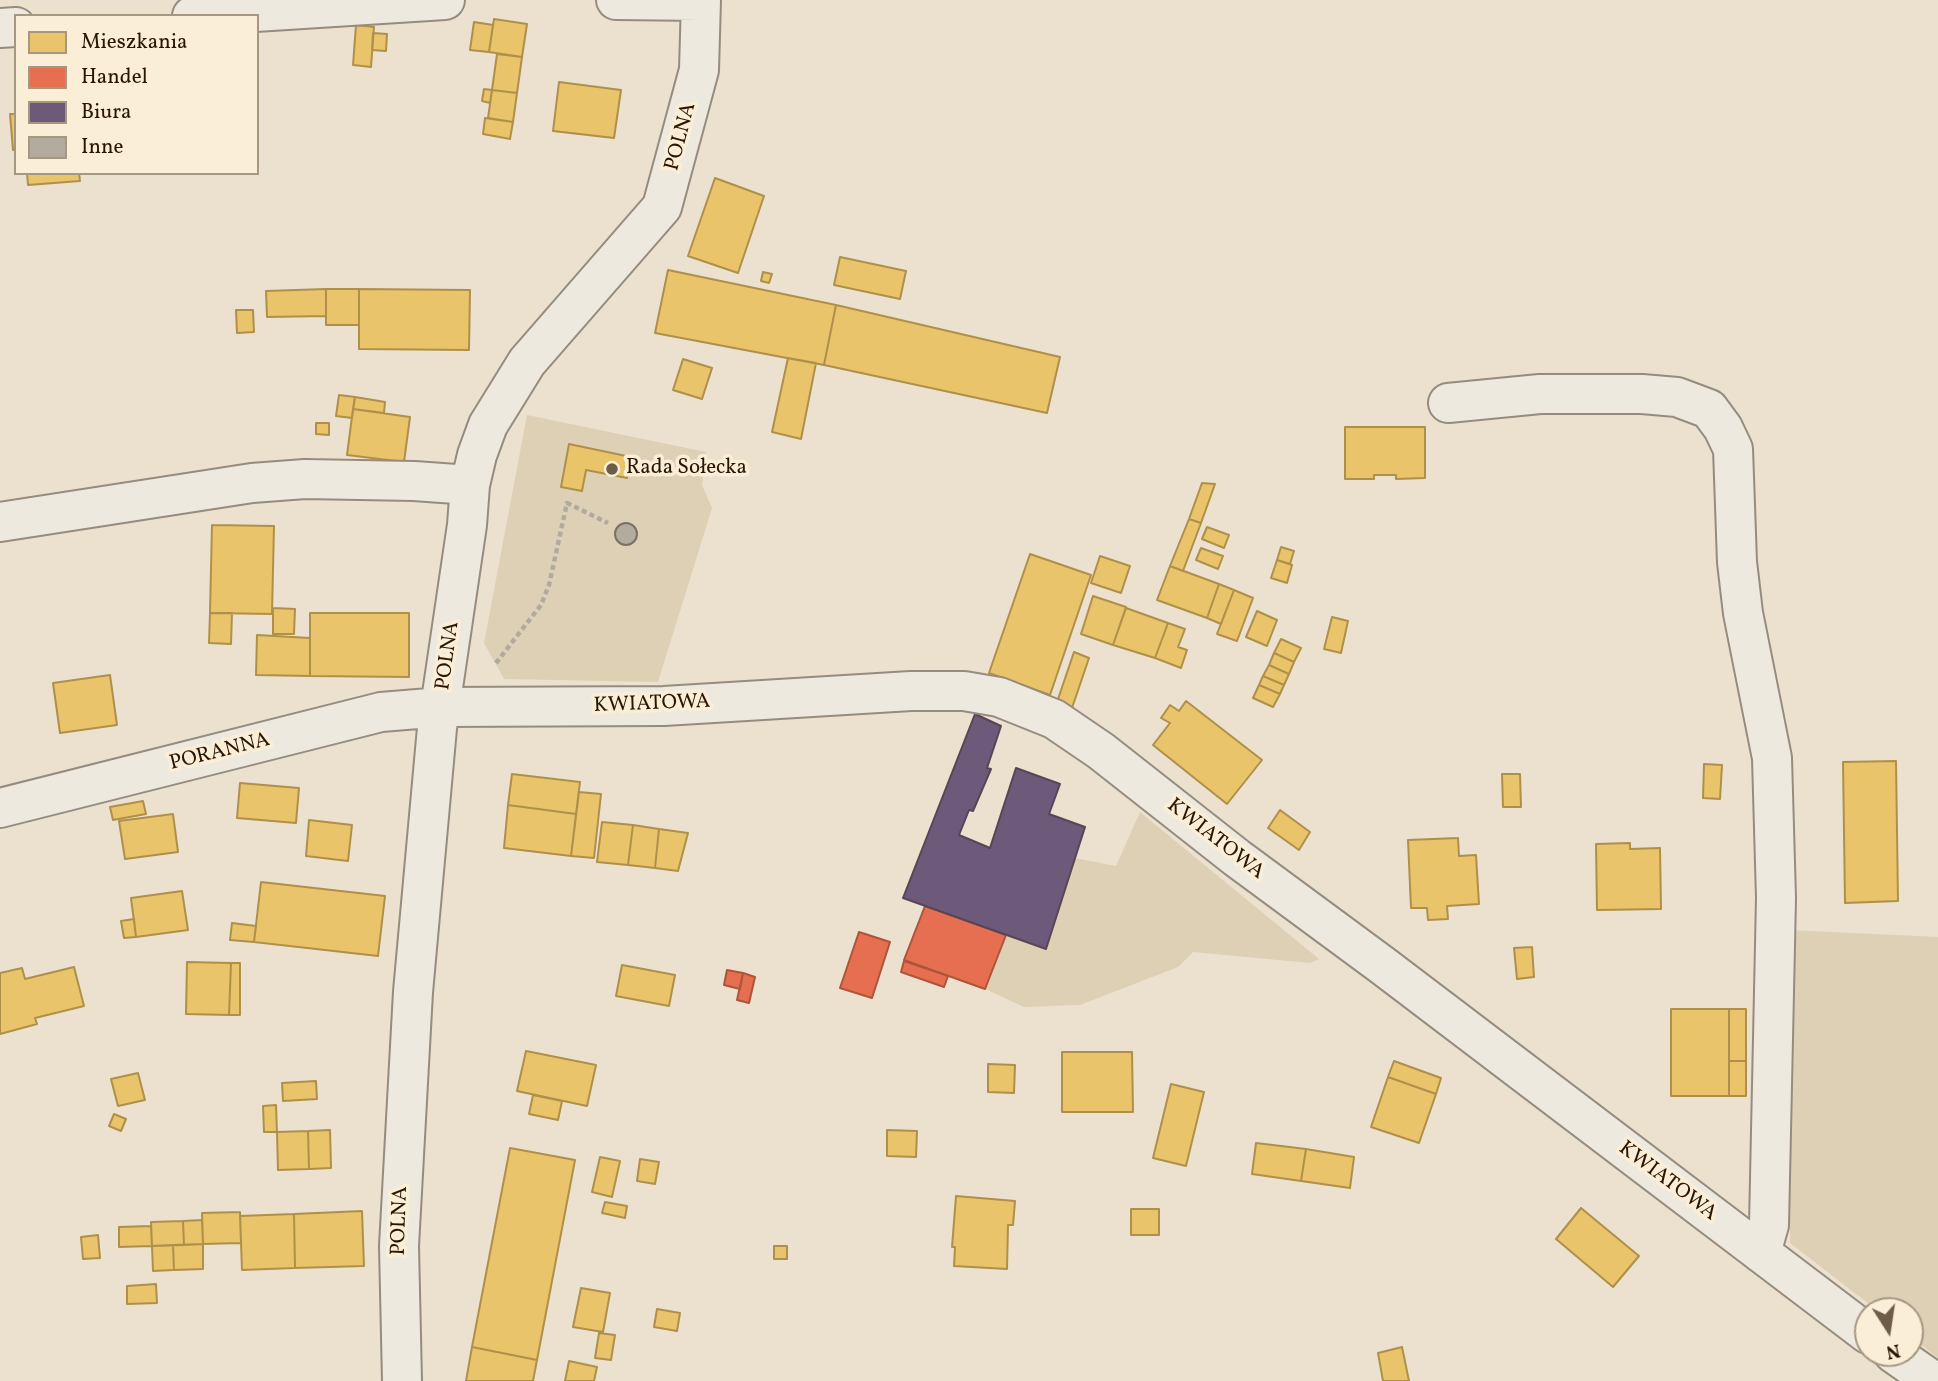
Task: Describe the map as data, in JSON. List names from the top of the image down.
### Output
{
  "streets": {
    "street": ["POLNA", "KWIATOWA", "PORANNA"]
  },
  "crossings": [
    ["POLNA", "KWIATOWA"],
    ["POLNA", "PORANNA"],
    ["KWIATOWA", "PORANNA"]
  ],
  "places": ["Rada Sołecka"],
  "legend": [
    "Mieszkania",
    "Handel",
    "Biura",
    "Inne"
  ],
  "north": "bottom"
}
